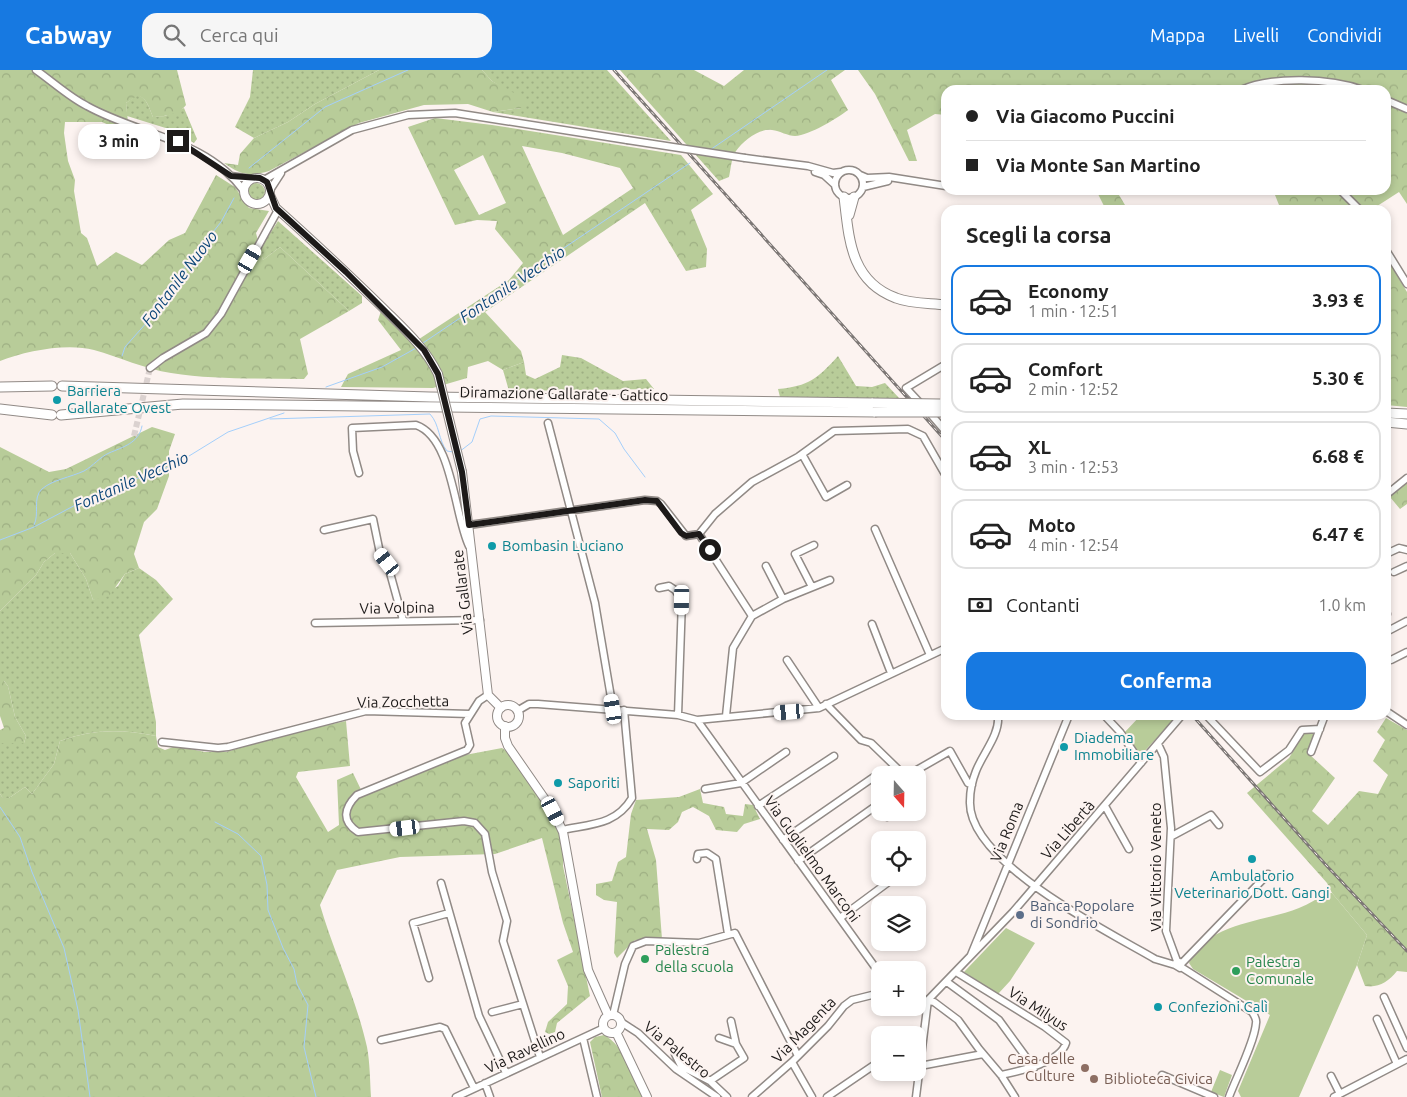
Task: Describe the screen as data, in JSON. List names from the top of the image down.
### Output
{
  "streets": {
    "highway": ["Diramazione Gallarate - Gattico"],
    "main road": ["Via Gallarate"],
    "street": [
      "Via Volpina",
      "Via Zocchetta",
      "Via Libertà",
      "Via Roma",
      "Via Guglielmo Marconi",
      "Via Vittorio Veneto",
      "Via Milyus",
      "Via Magenta",
      "Via Palestro",
      "Via Ravellino"
    ]
  },
  "crossings": [
    ["Via Gallarate", "Via Volpina"],
    ["Via Libertà", "Via Roma"],
    ["Via Libertà", "Via Vittorio Veneto"],
    ["Via Libertà", "Via Milyus"],
    ["Via Palestro", "Via Ravellino"]
  ],
  "water": ["Fontanile Nuovo", "Fontanile Vecchio"],
  "places": [
    "Barriera Gallarate Ovest",
    "Bombasin Luciano",
    "Diadema Immobiliare",
    "Saporiti",
    "Ambulatorio Veterinario Dott. Gangi",
    "Banca Popolare di Sondrio",
    "Palestra della scuola",
    "Palestra Comunale",
    "Confezioni Calì",
    "Casa delle Culture",
    "Biblioteca Civica"
  ],
  "north": "bottom",
  "page": {
    "header": "Cabway",
    "search": "Cerca qui",
    "nav": ["Mappa", "Livelli", "Condividi"],
    "banner": ["Via Giacomo Puccini", "Via Monte San Martino"],
    "bubble": "3 min",
    "heading": "Scegli la corsa",
    "list": [
      {
        "name": "Economy",
        "note": "1 min · 12:51",
        "value": "3.93 €"
      },
      {
        "name": "Comfort",
        "note": "2 min · 12:52",
        "value": "5.30 €"
      },
      {
        "name": "XL",
        "note": "3 min · 12:53",
        "value": "6.68 €"
      },
      {
        "name": "Moto",
        "note": "4 min · 12:54",
        "value": "6.47 €"
      }
    ],
    "pay": ["Contanti", "1.0 km"],
    "buttons": "Conferma",
    "map_buttons": ["+", "−"]
  }
}
